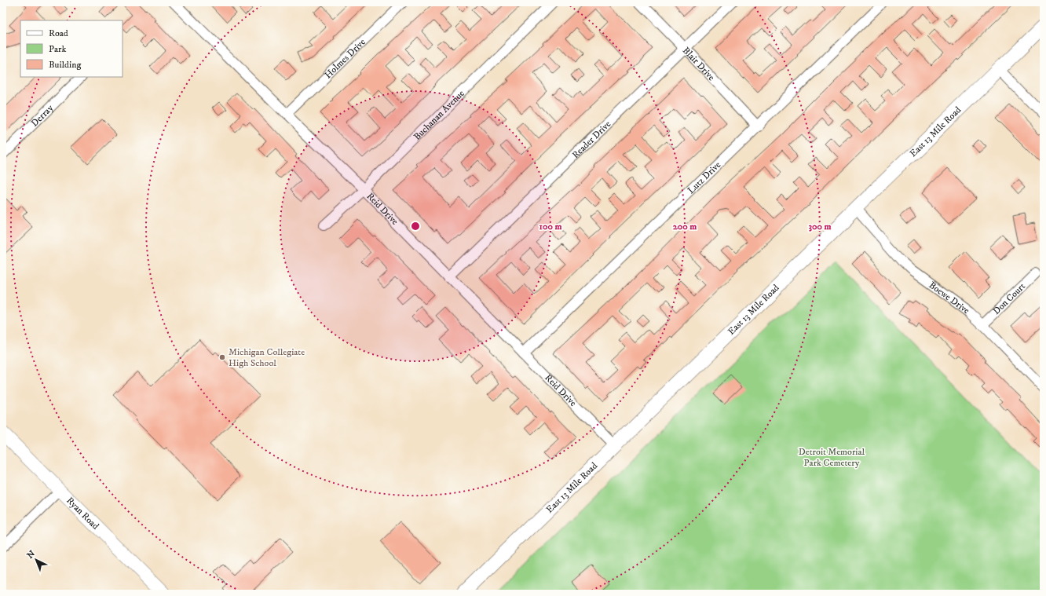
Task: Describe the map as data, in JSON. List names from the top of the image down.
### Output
{
  "streets": {
    "main road": ["East 13 Mile Road", "Ryan Road"],
    "street": [
      "Holmes Drive",
      "Blair Drive",
      "Buchanan Avenue",
      "Derray",
      "Reader Drive",
      "Lutz Drive",
      "Reid Drive",
      "Boewe Drive",
      "Don Court"
    ]
  },
  "crossings": [
    ["Holmes Drive", "Reid Drive"],
    ["Blair Drive", "Reader Drive"],
    ["Blair Drive", "Lutz Drive"],
    ["Buchanan Avenue", "Reid Drive"],
    ["East 13 Mile Road", "Reid Drive"],
    ["East 13 Mile Road", "Boewe Drive"],
    ["Reader Drive", "Reid Drive"],
    ["Lutz Drive", "Reid Drive"],
    ["Boewe Drive", "Don Court"]
  ],
  "parks": ["Detroit Memorial Park Cemetery"],
  "places": ["Michigan Collegiate High School"],
  "legend": ["Road", "Park", "Building"],
  "north": "top left",
  "rings": ["100 m", "200 m", "300 m"]
}
